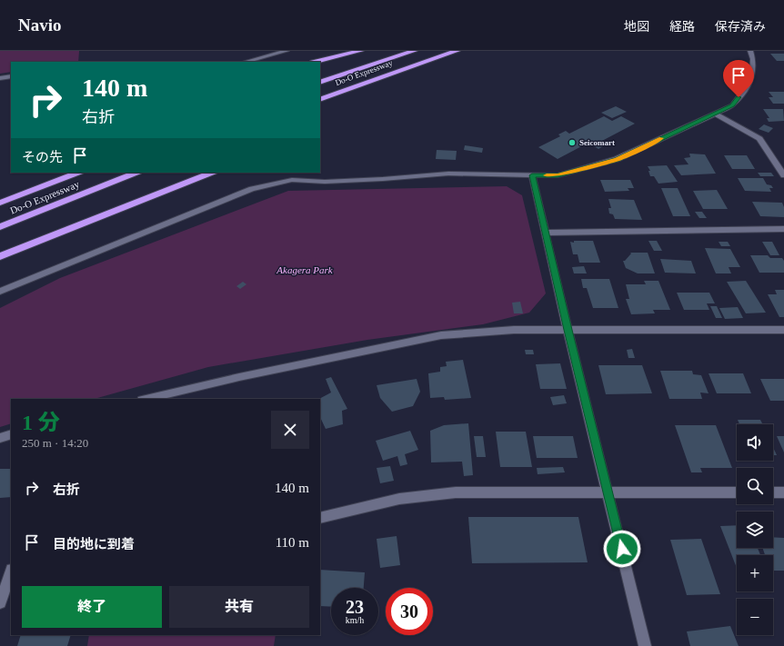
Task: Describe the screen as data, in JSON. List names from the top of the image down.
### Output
{
  "streets": {
    "highway": ["Do-O Expressway"]
  },
  "parks": ["Akagera Park"],
  "places": ["Seicomart"],
  "page": {
    "header": "Navio",
    "nav": ["地図", "経路", "保存済み"],
    "turn": ["140 m", "右折"],
    "then": "その先",
    "heading": ["1 分", "250 m · 14:20"],
    "map_buttons": ["+", "−"],
    "list": [
      {
        "name": "右折",
        "value": "140 m"
      },
      {
        "name": "目的地に到着",
        "value": "110 m"
      }
    ],
    "buttons": ["終了", "共有"],
    "speed": "23 km/h",
    "limit": "30"
  }
}
